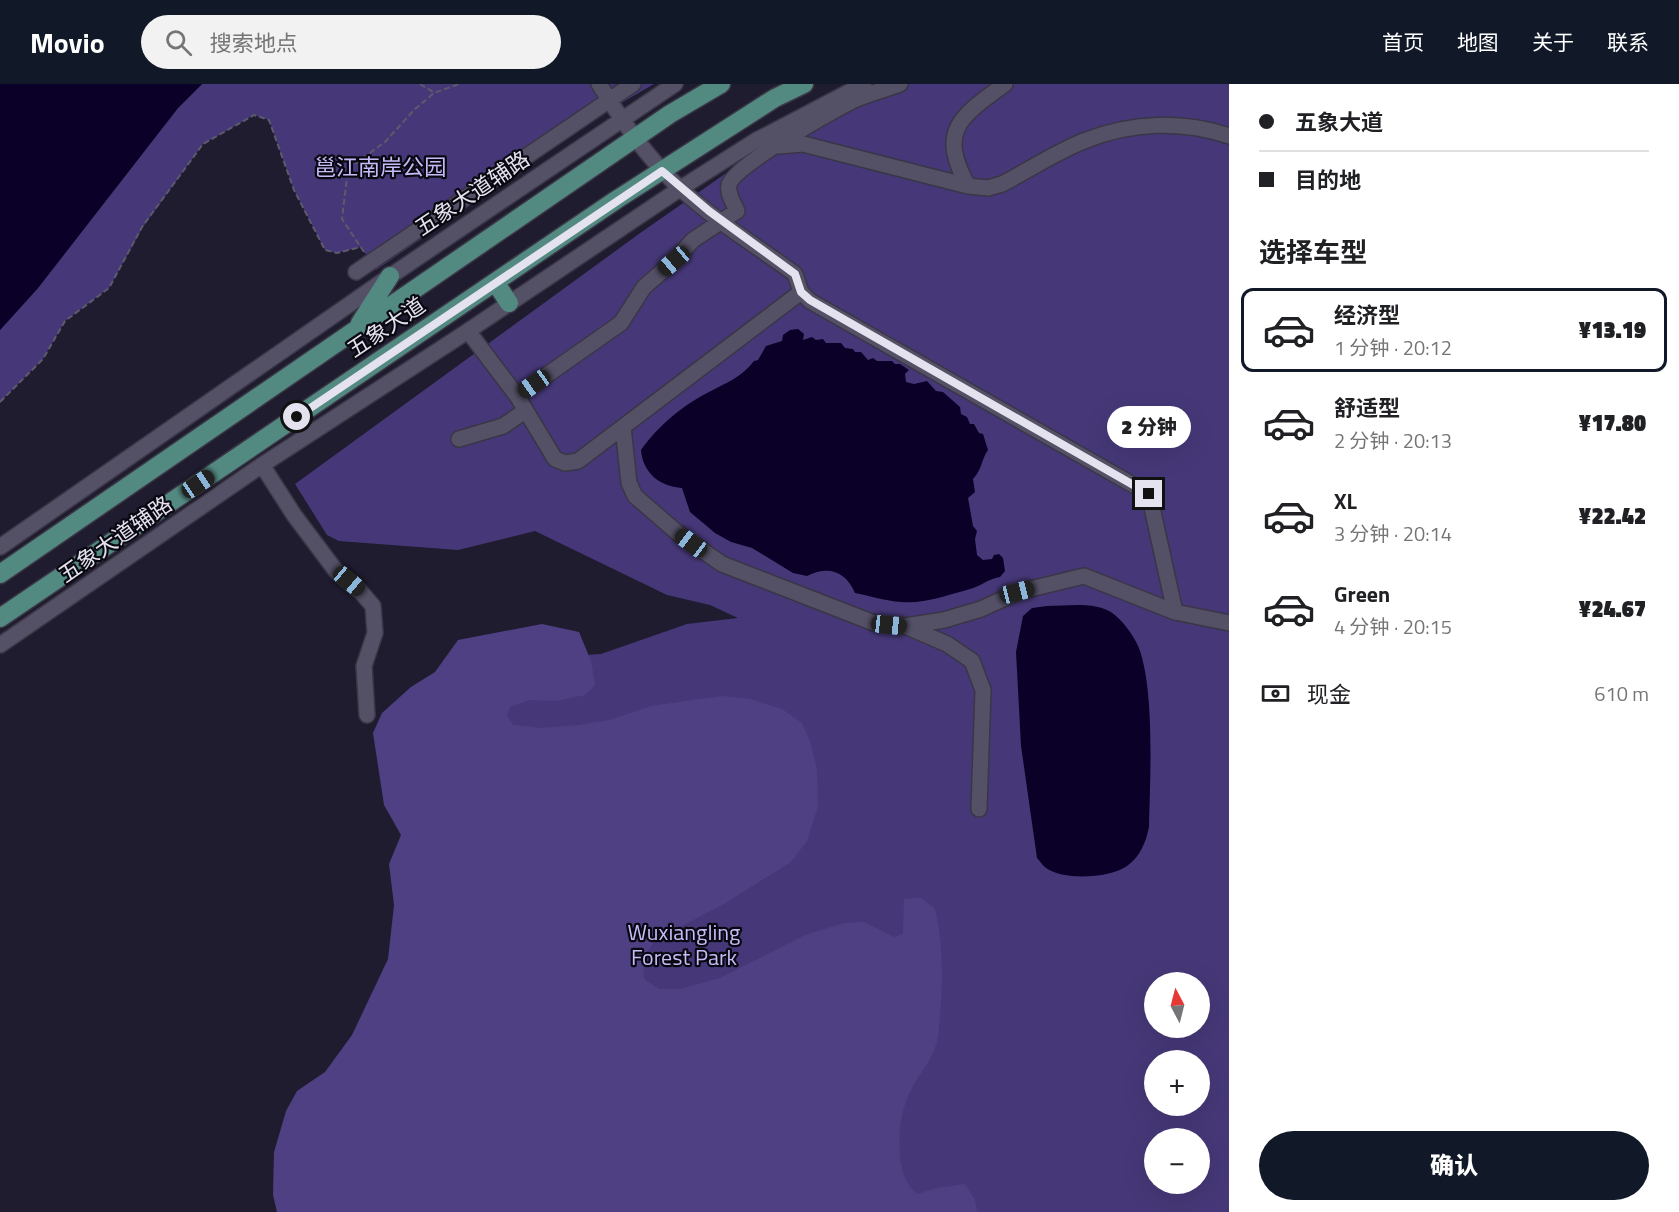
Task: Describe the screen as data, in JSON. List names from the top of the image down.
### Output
{
  "streets": {
    "main road": ["五象大道"],
    "street": ["五象大道辅路"]
  },
  "parks": ["邕江南岸公园", "Wuxiangling Forest Park"],
  "north": "top",
  "page": {
    "header": "Movio",
    "search": "搜索地点",
    "nav": [
      "首页",
      "地图",
      "关于",
      "联系"
    ],
    "banner": ["五象大道", "目的地"],
    "heading": "选择车型",
    "list": [
      {
        "name": "经济型",
        "note": "1 分钟 · 20:12",
        "value": "¥13.19"
      },
      {
        "name": "舒适型",
        "note": "2 分钟 · 20:13",
        "value": "¥17.80"
      },
      {
        "name": "XL",
        "note": "3 分钟 · 20:14",
        "value": "¥22.42"
      },
      {
        "name": "Green",
        "note": "4 分钟 · 20:15",
        "value": "¥24.67"
      }
    ],
    "bubble": "2 分钟",
    "pay": ["现金", "610 m"],
    "map_buttons": ["+", "−"],
    "buttons": "确认"
  }
}
